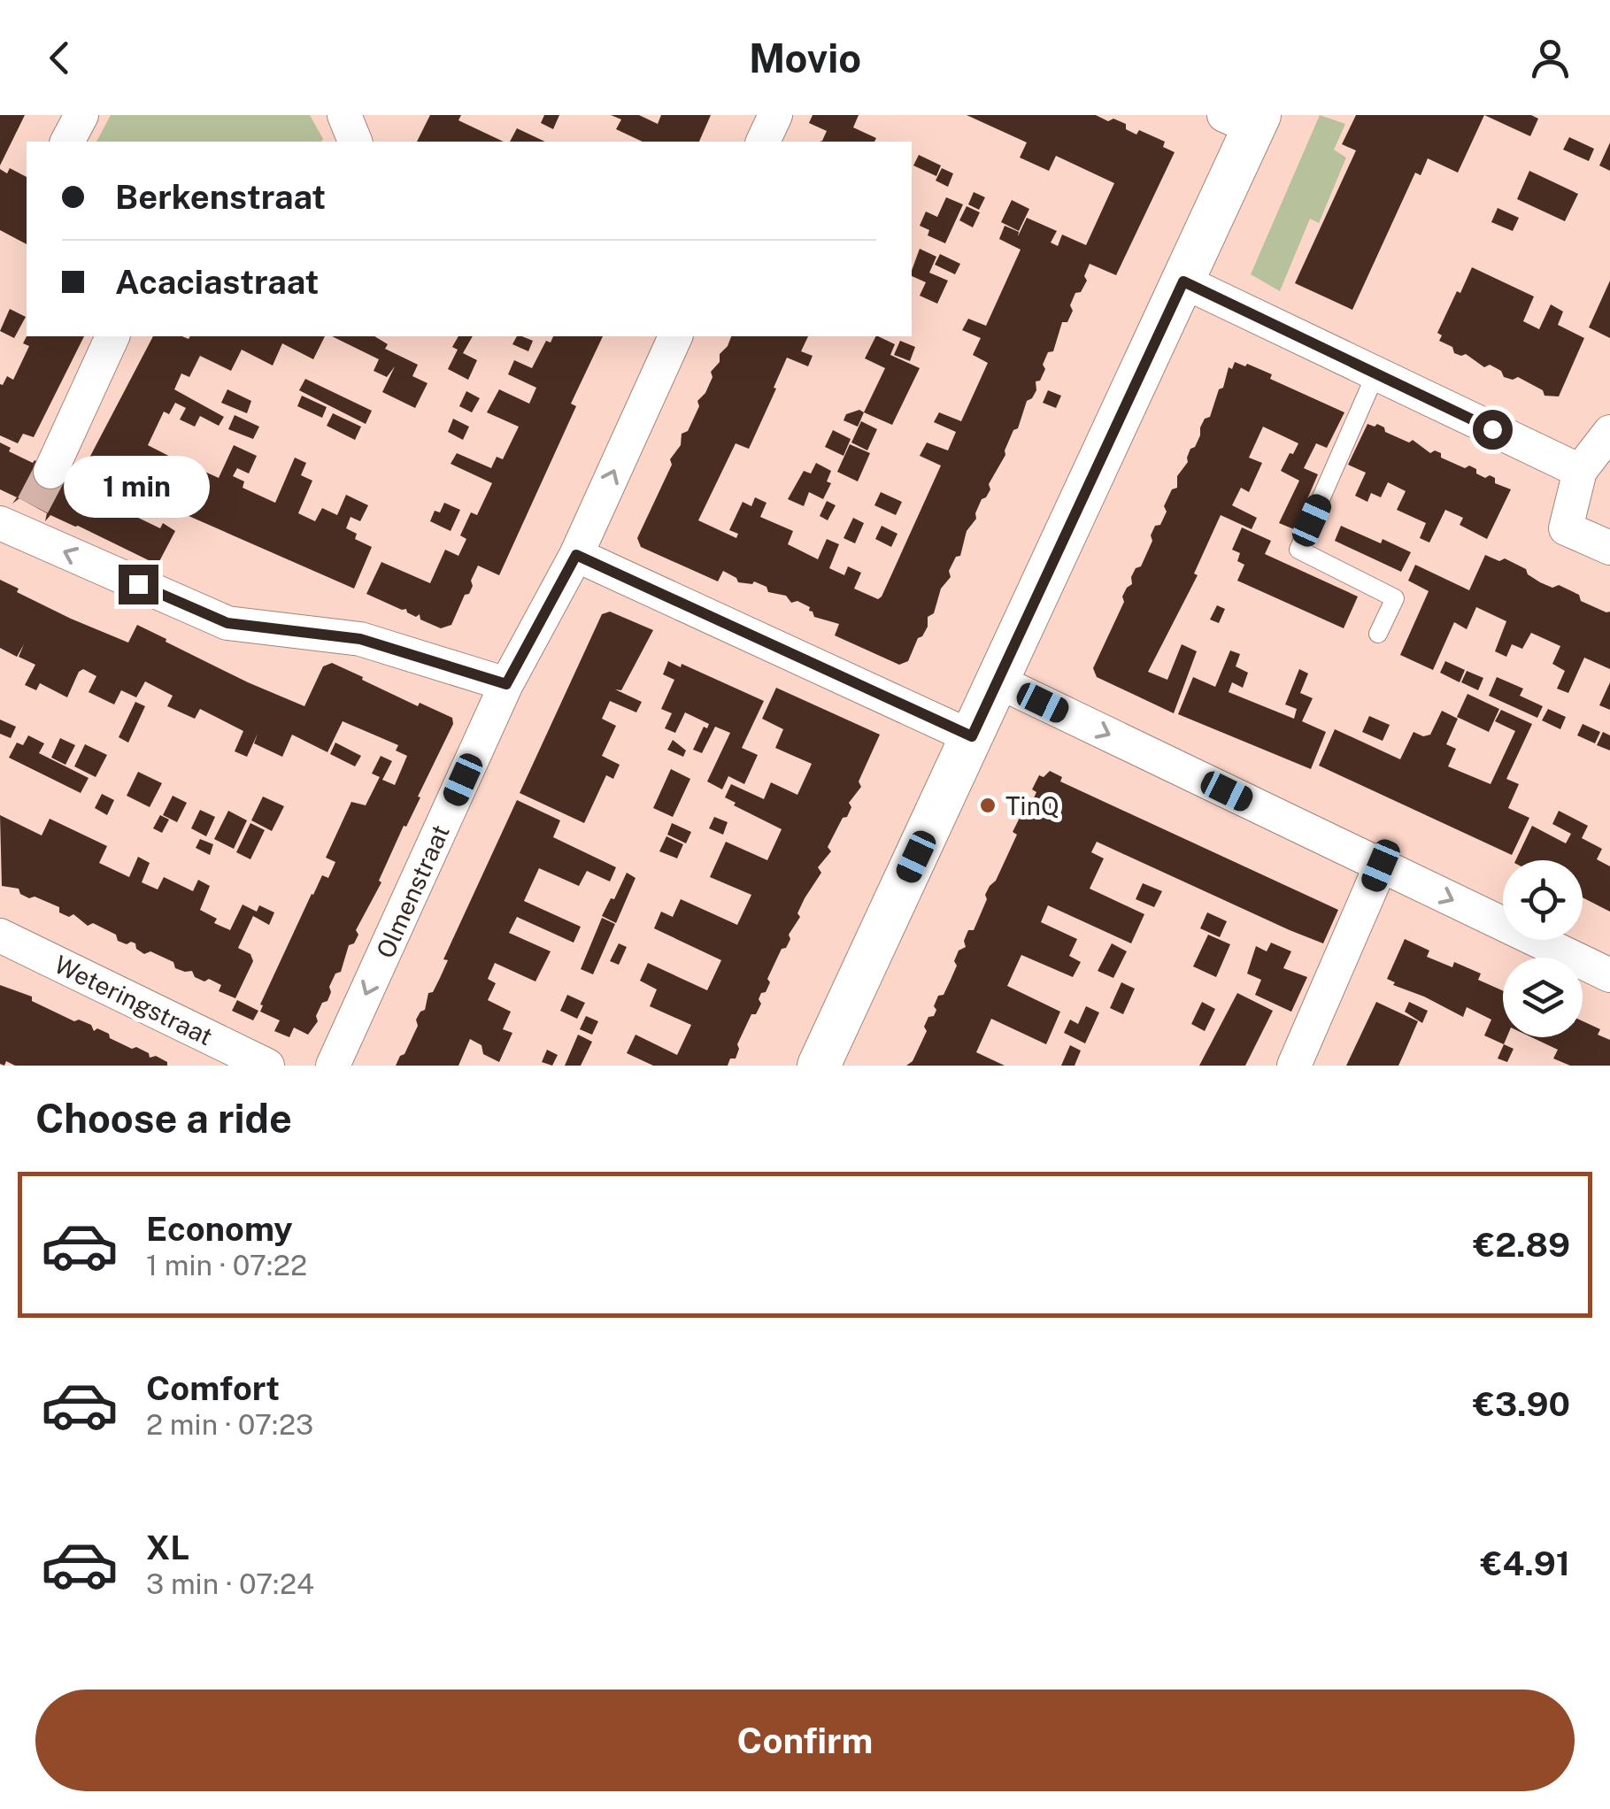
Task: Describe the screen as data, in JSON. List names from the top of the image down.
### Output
{
  "streets": {
    "street": ["Olmenstraat", "Weteringstraat"]
  },
  "places": ["TinQ"],
  "page": {
    "header": "Movio",
    "banner": ["Berkenstraat", "Acaciastraat"],
    "bubble": "1 min",
    "heading": "Choose a ride",
    "list": [
      {
        "name": "Economy",
        "note": "1 min · 07:22",
        "value": "€2.89"
      },
      {
        "name": "Comfort",
        "note": "2 min · 07:23",
        "value": "€3.90"
      },
      {
        "name": "XL",
        "note": "3 min · 07:24",
        "value": "€4.91"
      }
    ],
    "buttons": "Confirm"
  }
}
